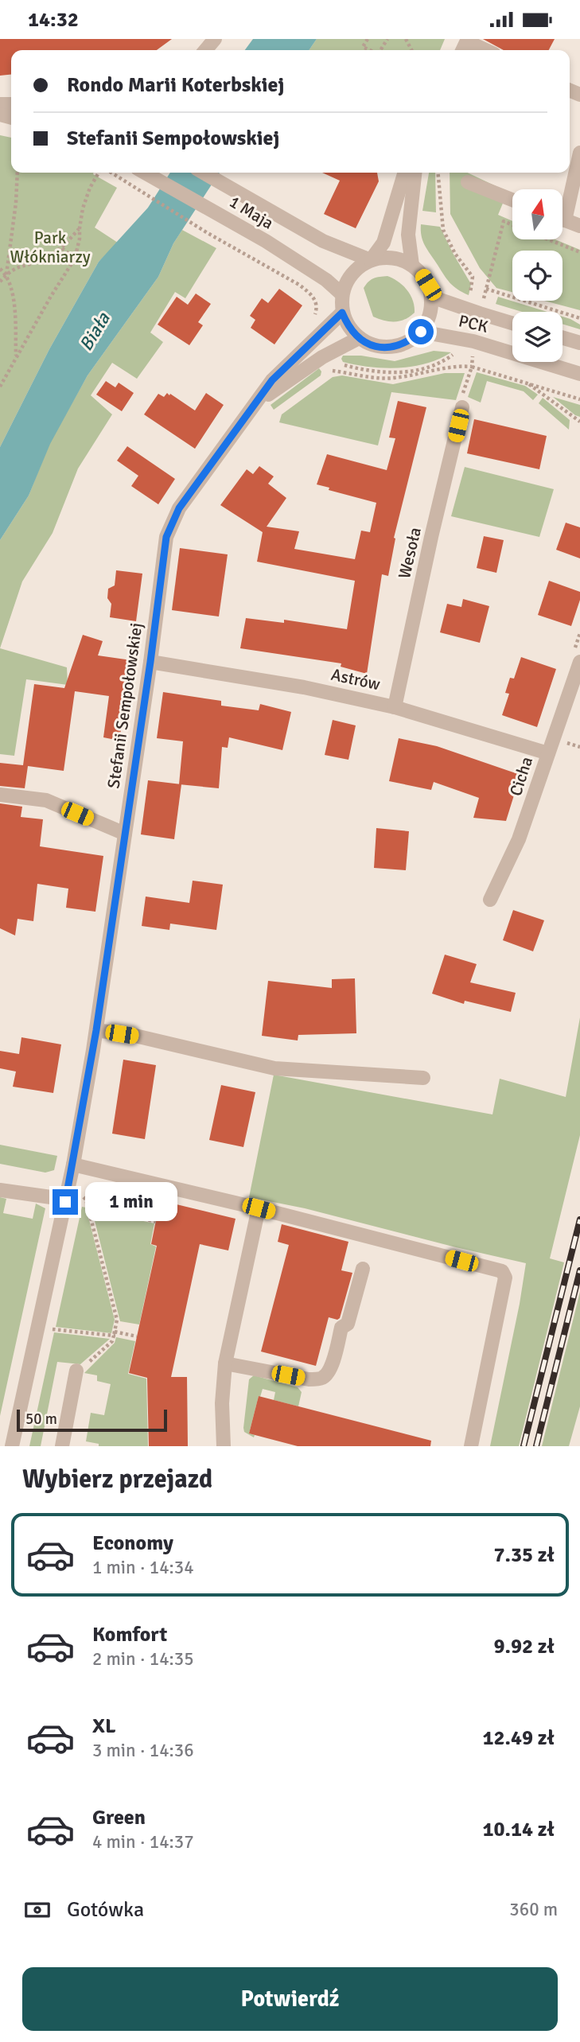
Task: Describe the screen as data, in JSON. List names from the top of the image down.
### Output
{
  "streets": {
    "street": [
      "1 Maja",
      "PCK",
      "Wesoła",
      "Astrów",
      "Stefanii Sempołowskiej",
      "Cicha"
    ]
  },
  "crossings": [
    ["1 Maja", "PCK"],
    ["1 Maja", "Stefanii Sempołowskiej"],
    ["PCK", "Stefanii Sempołowskiej"],
    ["Wesoła", "Astrów"],
    ["Astrów", "Stefanii Sempołowskiej"],
    ["Astrów", "Cicha"]
  ],
  "water": ["Biała"],
  "parks": ["Park Włókniarzy"],
  "scale_bar": "50 m",
  "north": "top",
  "page": {
    "status": "14:32",
    "banner": ["Rondo Marii Koterbskiej", "Stefanii Sempołowskiej"],
    "bubble": "1 min",
    "scale": "50 m",
    "heading": "Wybierz przejazd",
    "list": [
      {
        "name": "Economy",
        "note": "1 min · 14:34",
        "value": "7.35 zł"
      },
      {
        "name": "Komfort",
        "note": "2 min · 14:35",
        "value": "9.92 zł"
      },
      {
        "name": "XL",
        "note": "3 min · 14:36",
        "value": "12.49 zł"
      },
      {
        "name": "Green",
        "note": "4 min · 14:37",
        "value": "10.14 zł"
      }
    ],
    "pay": ["Gotówka", "360 m"],
    "buttons": "Potwierdź"
  }
}
